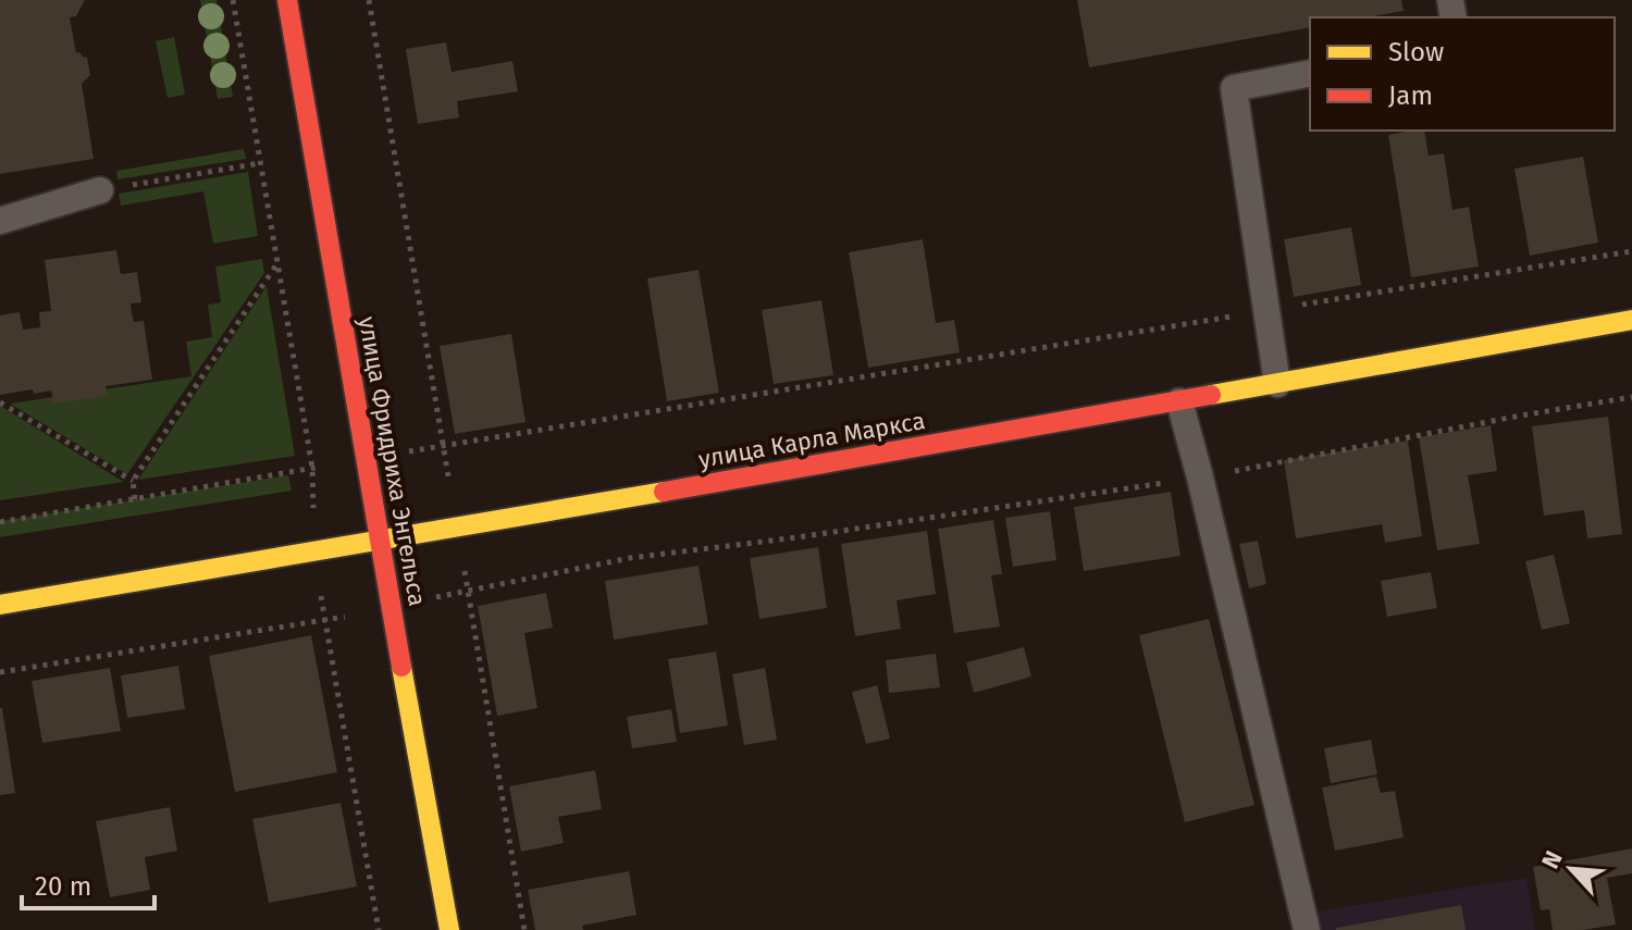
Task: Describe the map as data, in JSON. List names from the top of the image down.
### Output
{
  "streets": {
    "main road": ["улица Карла Маркса", "улица Фридриха Энгельса"]
  },
  "crossings": [
    ["улица Карла Маркса", "улица Фридриха Энгельса"]
  ],
  "legend": ["Slow", "Jam"],
  "scale_bar": "20 m",
  "north": "top left"
}
